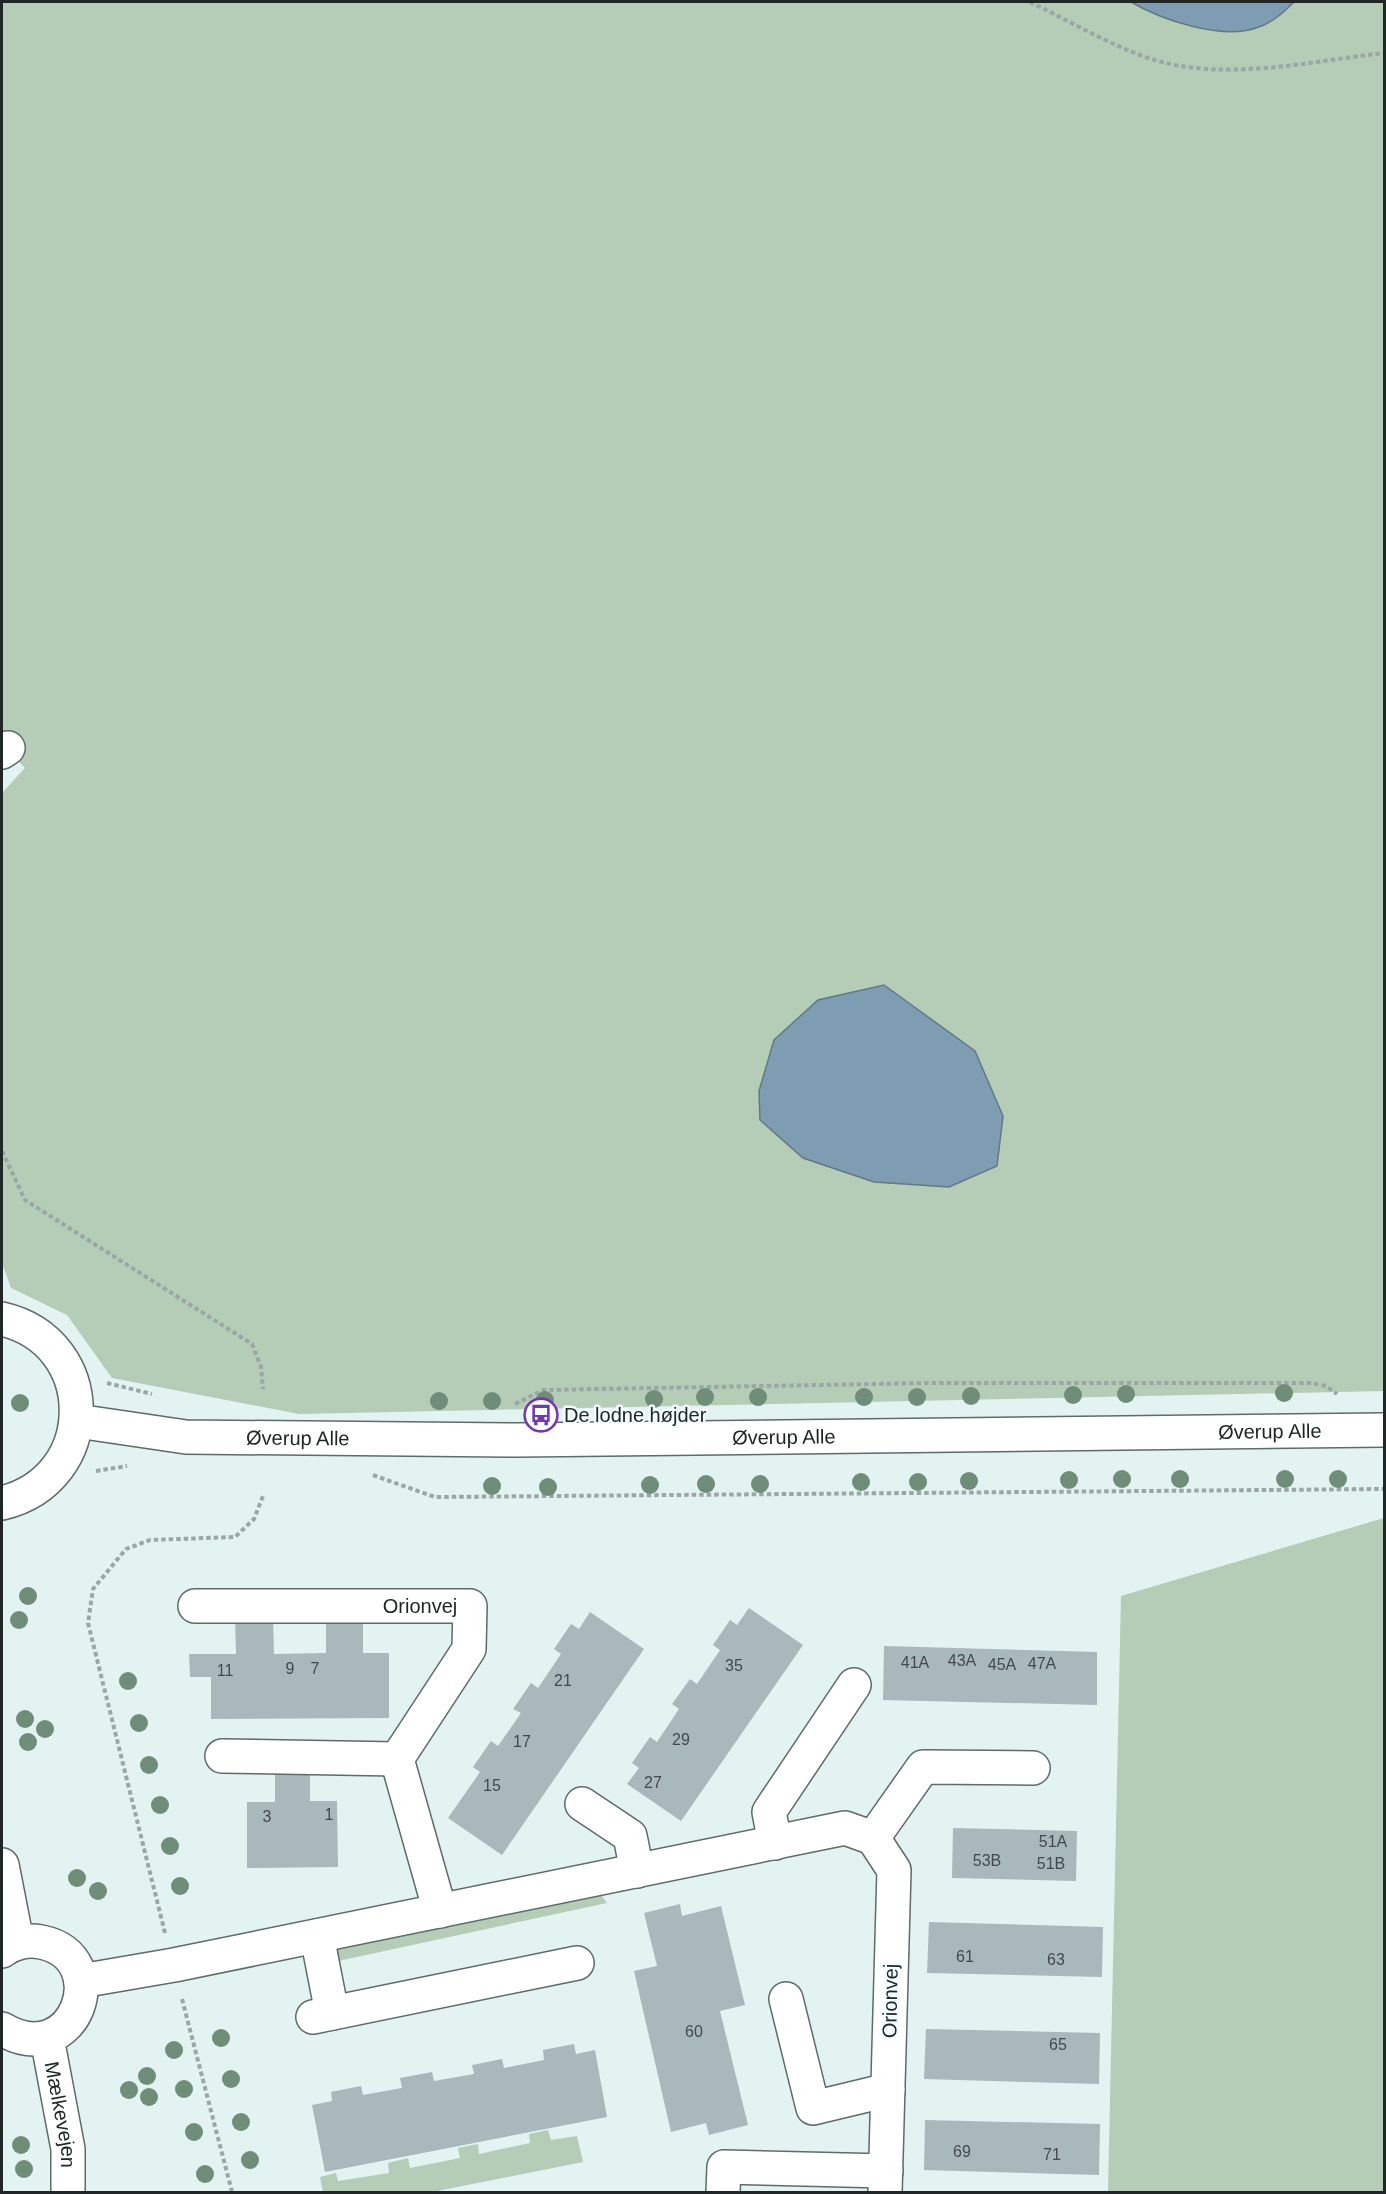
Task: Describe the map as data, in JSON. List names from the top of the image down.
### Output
{
  "streets": {
    "street": ["Øverup Alle", "Orionvej", "Mælkevejen"]
  },
  "places": {
    "bus stop": ["De lodne højder"]
  },
  "house_numbers": [
    "43A",
    "41A",
    "47A",
    "45A",
    "35",
    "9",
    "7",
    "11",
    "21",
    "29",
    "17",
    "27",
    "15",
    "1",
    "3",
    "51A",
    "53B",
    "51B",
    "61",
    "63",
    "60",
    "65",
    "69",
    "71"
  ]
}
